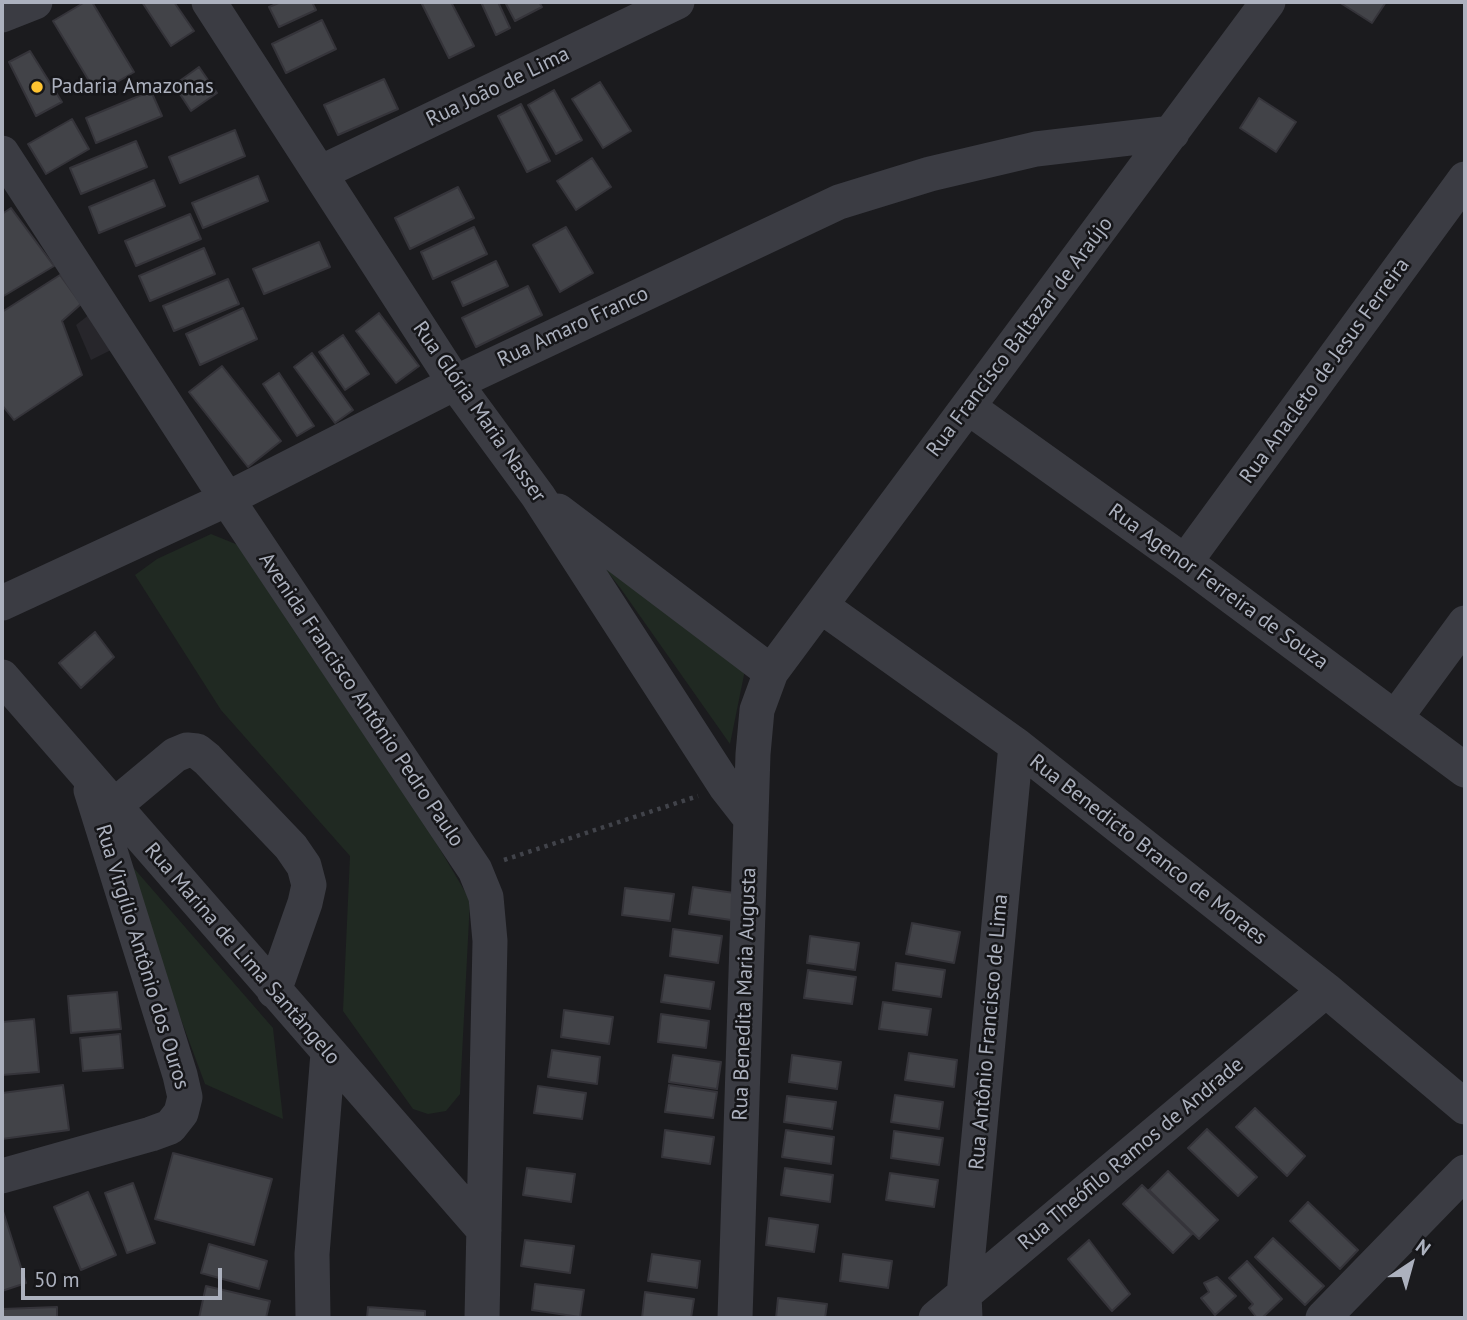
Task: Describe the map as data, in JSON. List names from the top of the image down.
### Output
{
  "streets": {
    "street": [
      "Rua João de Lima",
      "Rua Amaro Franco",
      "Rua Francisco Baltazar de Araújo",
      "Rua Anacleto de Jesus Ferreira",
      "Rua Glória Maria Nasser",
      "Rua Agenor Ferreira de Souza",
      "Avenida Francisco Antônio Pedro Paulo",
      "Rua Benedicto Branco de Moraes",
      "Rua Marina de Lima Santângelo",
      "Rua Virgílio Antônio dos Ouros",
      "Rua Benedita Maria Augusta",
      "Rua Antônio Francisco de Lima",
      "Rua Theófilo Ramos de Andrade"
    ]
  },
  "crossings": [
    ["Rua João de Lima", "Rua Glória Maria Nasser"],
    ["Rua Amaro Franco", "Rua Francisco Baltazar de Araújo"],
    ["Rua Amaro Franco", "Rua Glória Maria Nasser"],
    ["Rua Amaro Franco", "Avenida Francisco Antônio Pedro Paulo"],
    ["Rua Francisco Baltazar de Araújo", "Rua Agenor Ferreira de Souza"],
    ["Rua Francisco Baltazar de Araújo", "Rua Benedicto Branco de Moraes"],
    ["Rua Francisco Baltazar de Araújo", "Rua Benedita Maria Augusta"],
    ["Rua Anacleto de Jesus Ferreira", "Rua Agenor Ferreira de Souza"],
    ["Rua Glória Maria Nasser", "Rua Benedita Maria Augusta"],
    ["Avenida Francisco Antônio Pedro Paulo", "Rua Marina de Lima Santângelo"],
    ["Rua Benedicto Branco de Moraes", "Rua Antônio Francisco de Lima"],
    ["Rua Benedicto Branco de Moraes", "Rua Theófilo Ramos de Andrade"],
    ["Rua Marina de Lima Santângelo", "Rua Virgílio Antônio dos Ouros"],
    ["Rua Antônio Francisco de Lima", "Rua Theófilo Ramos de Andrade"]
  ],
  "places": ["Padaria Amazonas"],
  "scale_bar": "50 m",
  "north": "top right"
}
